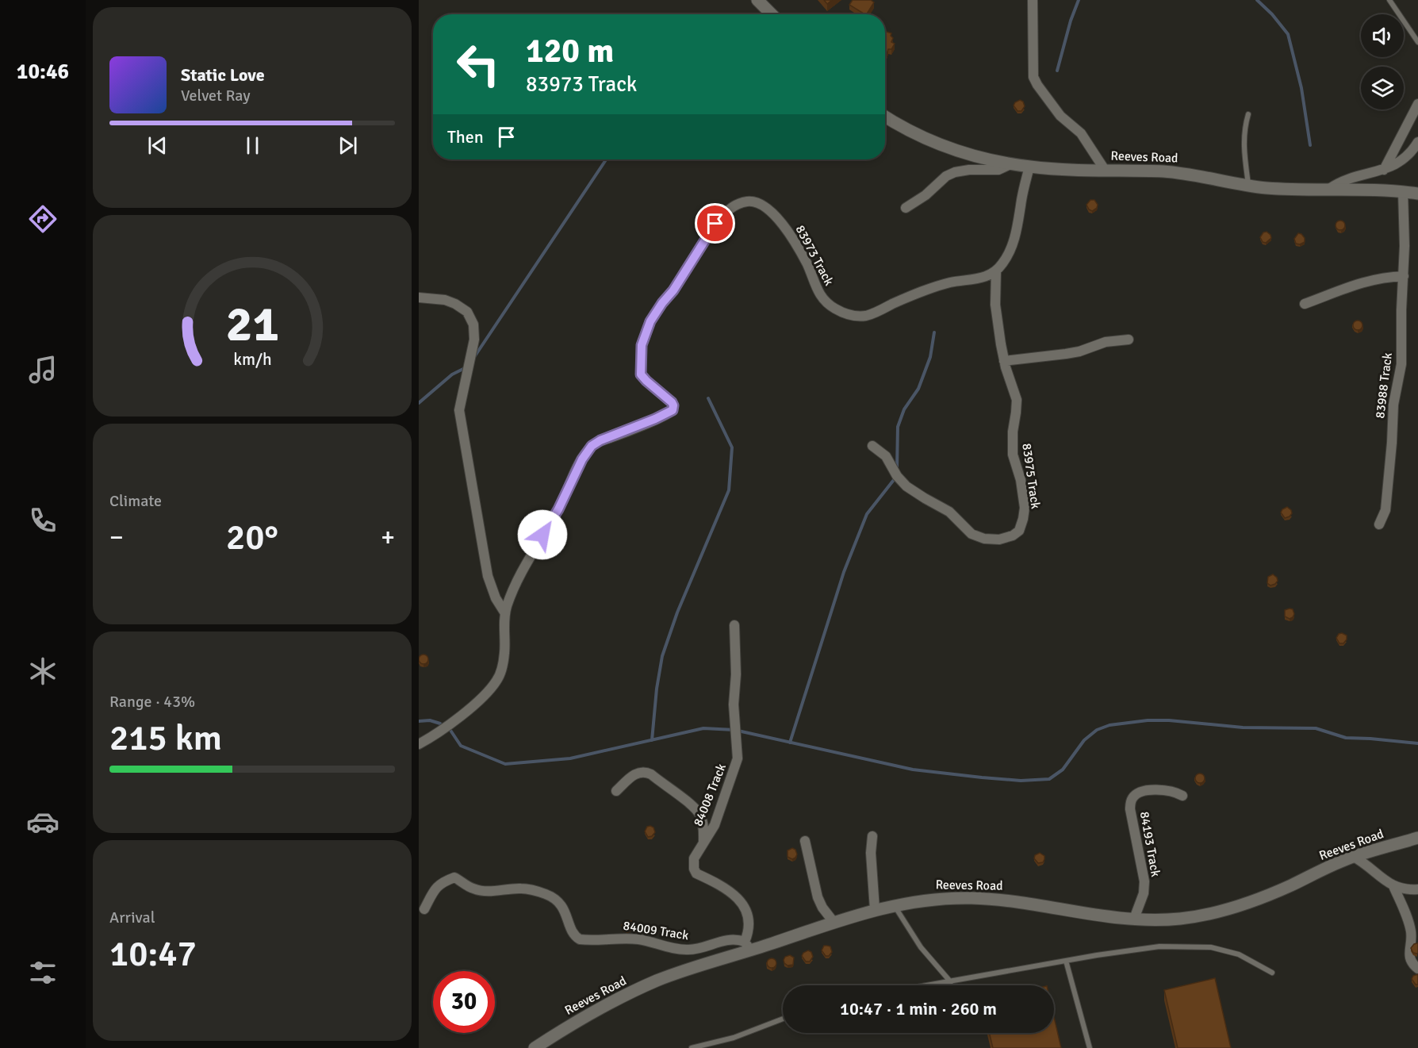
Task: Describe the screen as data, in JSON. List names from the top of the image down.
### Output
{
  "streets": {
    "street": [
      "Reeves Road",
      "83973 Track",
      "83988 Track",
      "83975 Track",
      "84008 Track",
      "84193 Track",
      "84009 Track"
    ]
  },
  "crossings": [
    ["Reeves Road", "83988 Track"],
    ["Reeves Road", "84008 Track"],
    ["Reeves Road", "84193 Track"],
    ["Reeves Road", "84009 Track"],
    ["83973 Track", "83975 Track"],
    ["84008 Track", "84009 Track"]
  ],
  "page": {
    "tabs": "10:46",
    "turn": ["120 m", "83973 Track"],
    "song": ["Static Love", "Velvet Ray"],
    "then": "Then",
    "tile": [
      "Climate",
      ["Range · 43%", "215 km"],
      ["Arrival", "10:47"]
    ],
    "heat": ["−", "20°", "+"],
    "limit": "30",
    "trip": "10:47 · 1 min · 260 m",
    "gauge": ["21", "km/h"]
  }
}
